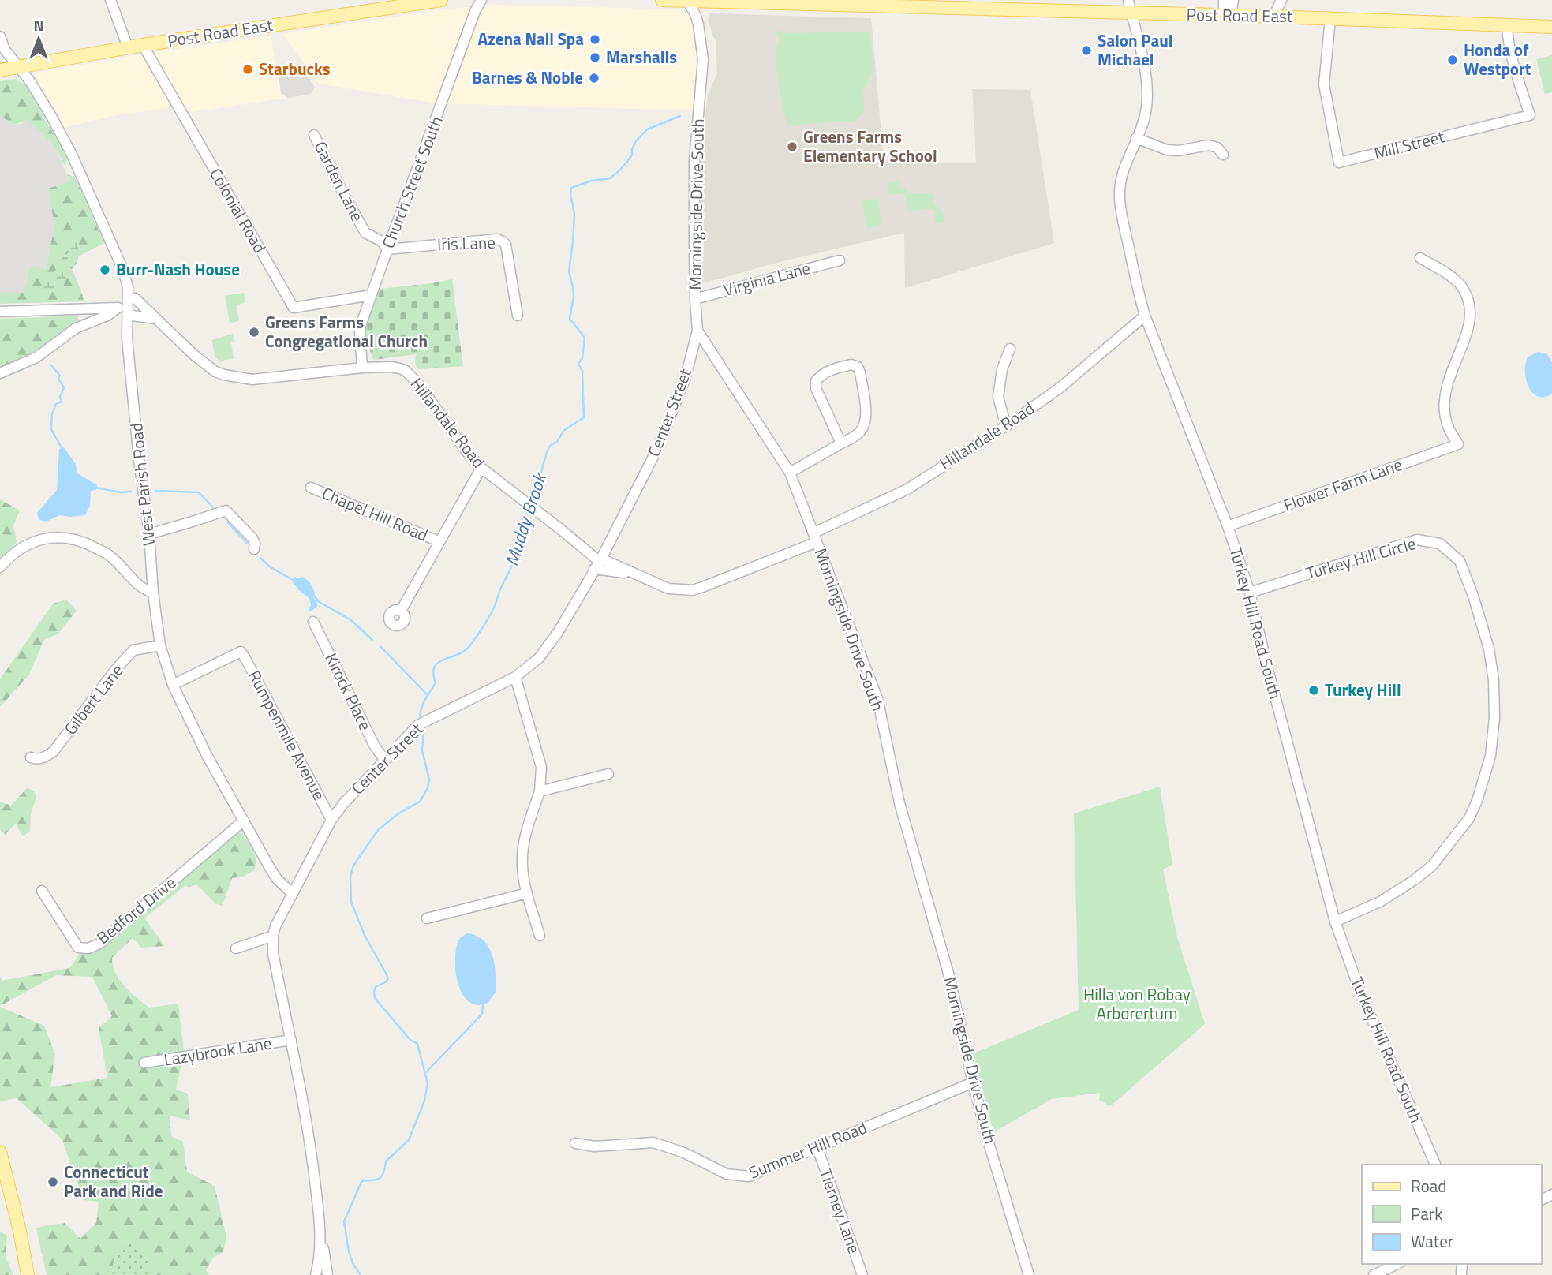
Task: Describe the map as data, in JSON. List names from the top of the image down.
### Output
{
  "streets": {
    "main road": ["Post Road East"],
    "street": [
      "Mill Street",
      "Garden Lane",
      "Church Street South",
      "Morningside Drive South",
      "Colonial Road",
      "Iris Lane",
      "Virginia Lane",
      "Center Street",
      "Hillandale Road",
      "West Parish Road",
      "Flower Farm Lane",
      "Chapel Hill Road",
      "Turkey Hill Circle",
      "Turkey Hill Road South",
      "Kirock Place",
      "Gilbert Lane",
      "Rumpenmile Avenue",
      "Bedford Drive",
      "Lazybrook Lane",
      "Summer Hill Road",
      "Tierney Lane"
    ]
  },
  "crossings": [
    ["Post Road East", "Mill Street"],
    ["Post Road East", "Morningside Drive South"],
    ["Post Road East", "Colonial Road"],
    ["Post Road East", "West Parish Road"],
    ["Post Road East", "Turkey Hill Road South"],
    ["Garden Lane", "Church Street South"],
    ["Garden Lane", "Iris Lane"],
    ["Church Street South", "Colonial Road"],
    ["Church Street South", "Iris Lane"],
    ["Church Street South", "Hillandale Road"],
    ["Morningside Drive South", "Virginia Lane"],
    ["Morningside Drive South", "Center Street"],
    ["Morningside Drive South", "Hillandale Road"],
    ["Morningside Drive South", "Summer Hill Road"],
    ["Center Street", "Hillandale Road"],
    ["Center Street", "West Parish Road"],
    ["Center Street", "Kirock Place"],
    ["Center Street", "Rumpenmile Avenue"],
    ["Center Street", "Lazybrook Lane"],
    ["Hillandale Road", "West Parish Road"],
    ["Hillandale Road", "Chapel Hill Road"],
    ["Hillandale Road", "Turkey Hill Road South"],
    ["West Parish Road", "Gilbert Lane"],
    ["West Parish Road", "Rumpenmile Avenue"],
    ["West Parish Road", "Bedford Drive"],
    ["Flower Farm Lane", "Turkey Hill Road South"],
    ["Turkey Hill Circle", "Turkey Hill Road South"],
    ["Summer Hill Road", "Tierney Lane"]
  ],
  "water": ["Muddy Brook"],
  "parks": ["Hilla von Robay Arborertum"],
  "places": [
    "Azena Nail Spa",
    "Salon Paul Michael",
    "Marshalls",
    "Honda of Westport",
    "Starbucks",
    "Barnes & Noble",
    "Greens Farms Elementary School",
    "Burr-Nash House",
    "Greens Farms Congregational Church",
    "Turkey Hill",
    "Connecticut Park and Ride"
  ],
  "legend": ["Road", "Park", "Water"],
  "north": "top"
}
